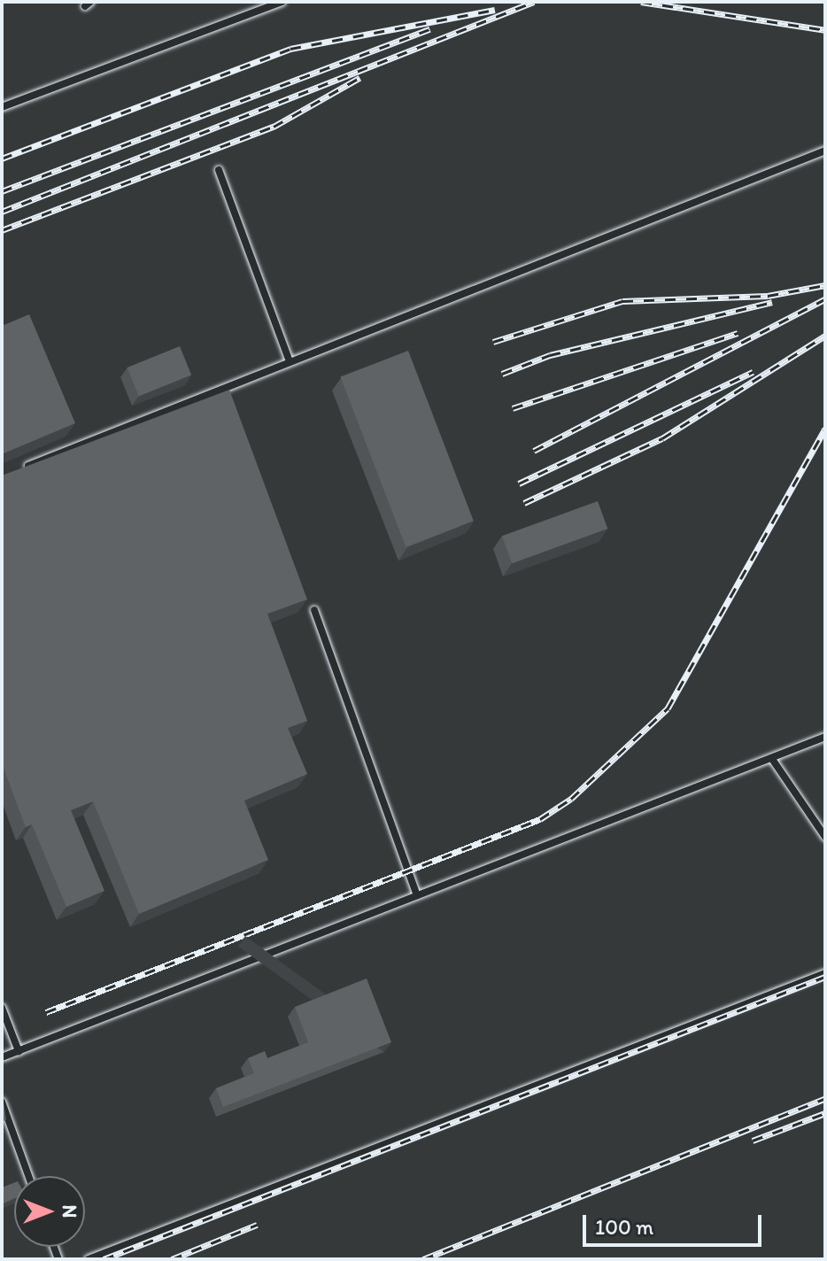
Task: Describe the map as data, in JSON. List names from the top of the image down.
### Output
{
  "scale_bar": "100 m",
  "north": "right"
}
